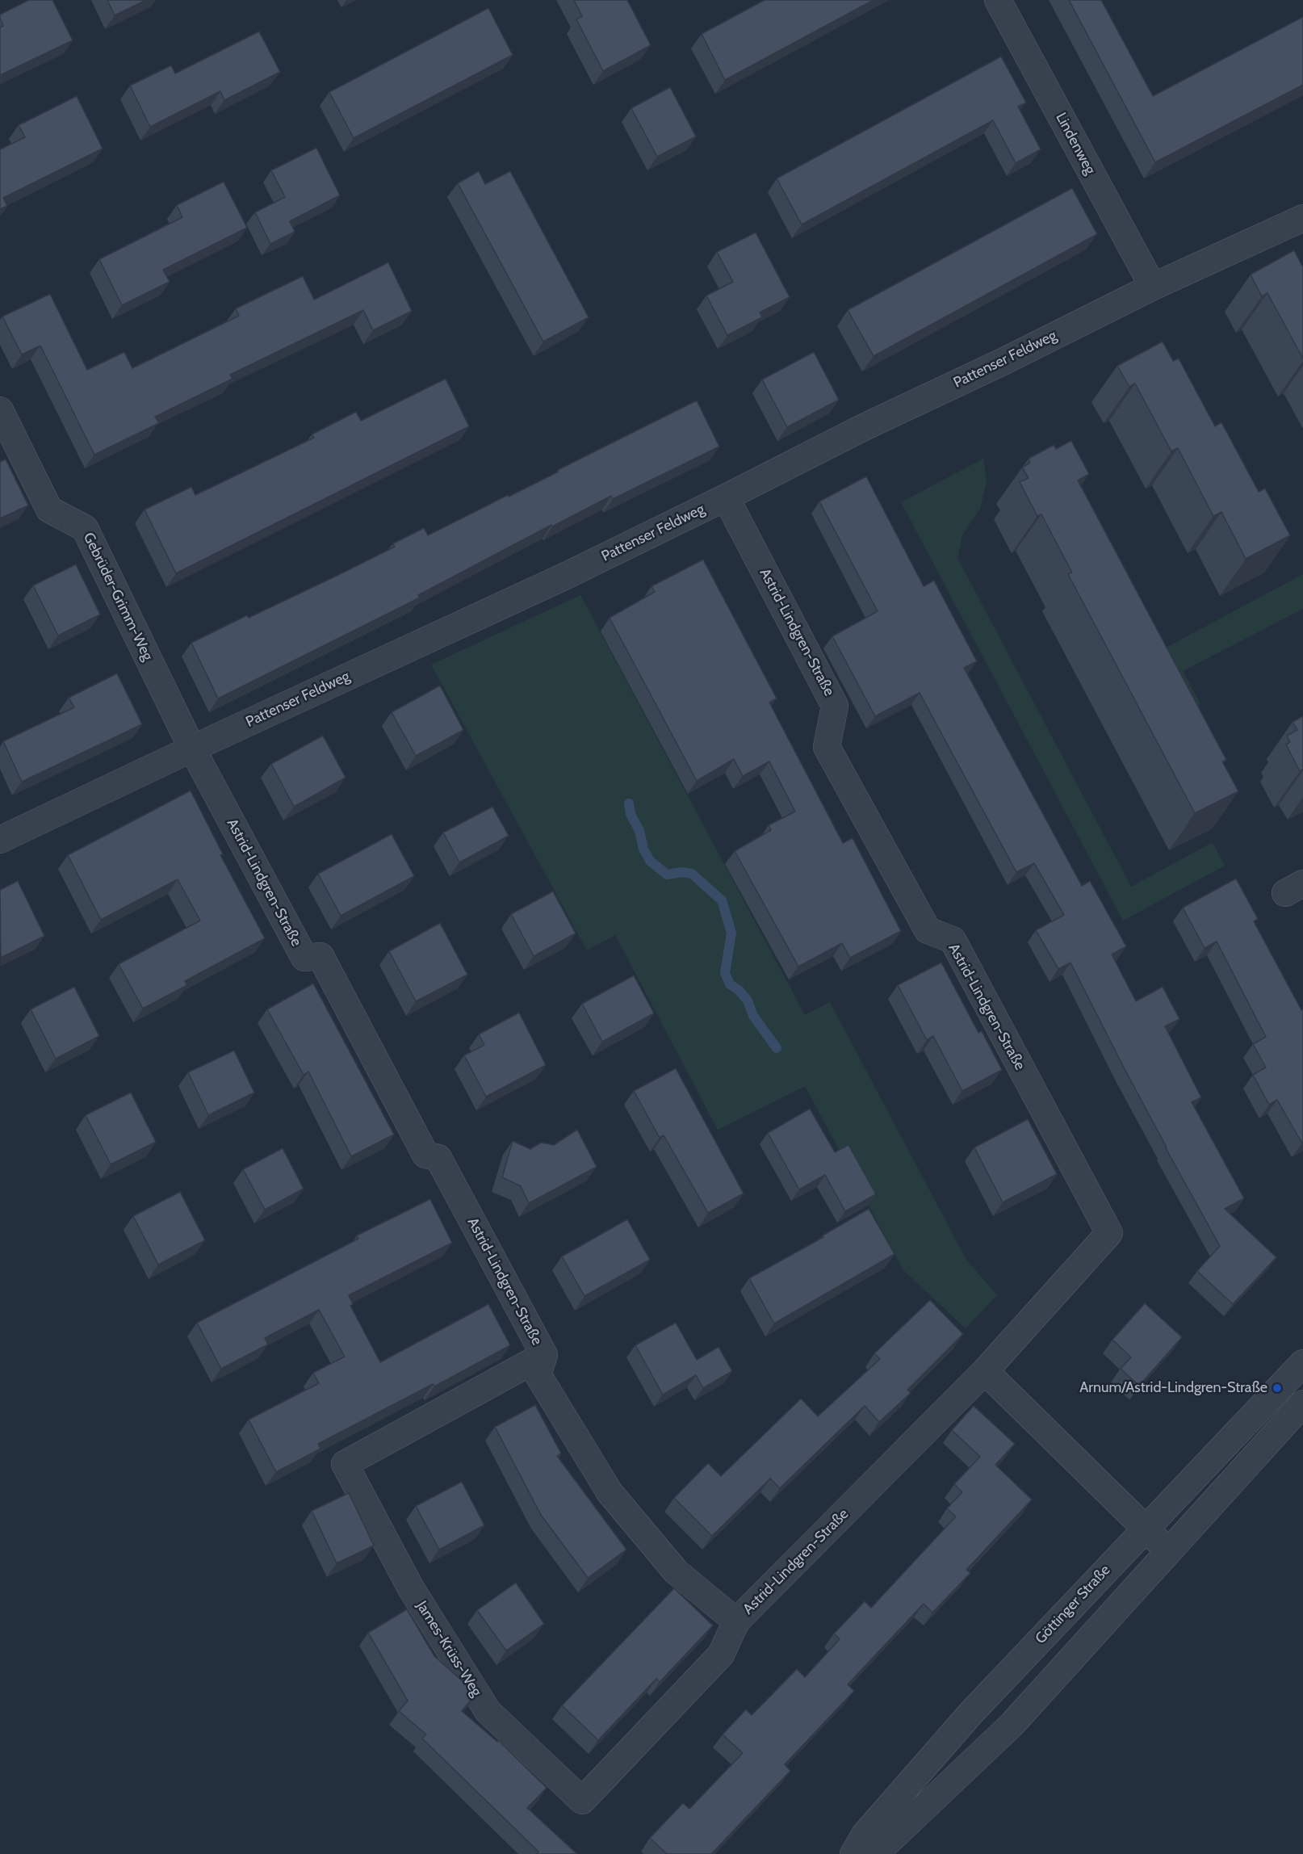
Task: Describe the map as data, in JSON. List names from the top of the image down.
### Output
{
  "streets": {
    "street": [
      "Lindenweg",
      "Pattenser Feldweg",
      "Gebrüder-Grimm-Weg",
      "Astrid-Lindgren-Straße",
      "Göttinger Straße",
      "James-Krüss-Weg"
    ]
  },
  "crossings": [
    ["Lindenweg", "Pattenser Feldweg"],
    ["Pattenser Feldweg", "Gebrüder-Grimm-Weg"],
    ["Pattenser Feldweg", "Astrid-Lindgren-Straße"],
    ["Gebrüder-Grimm-Weg", "Astrid-Lindgren-Straße"],
    ["Astrid-Lindgren-Straße", "James-Krüss-Weg"]
  ],
  "places": ["Arnum/Astrid-Lindgren-Straße"]
}
